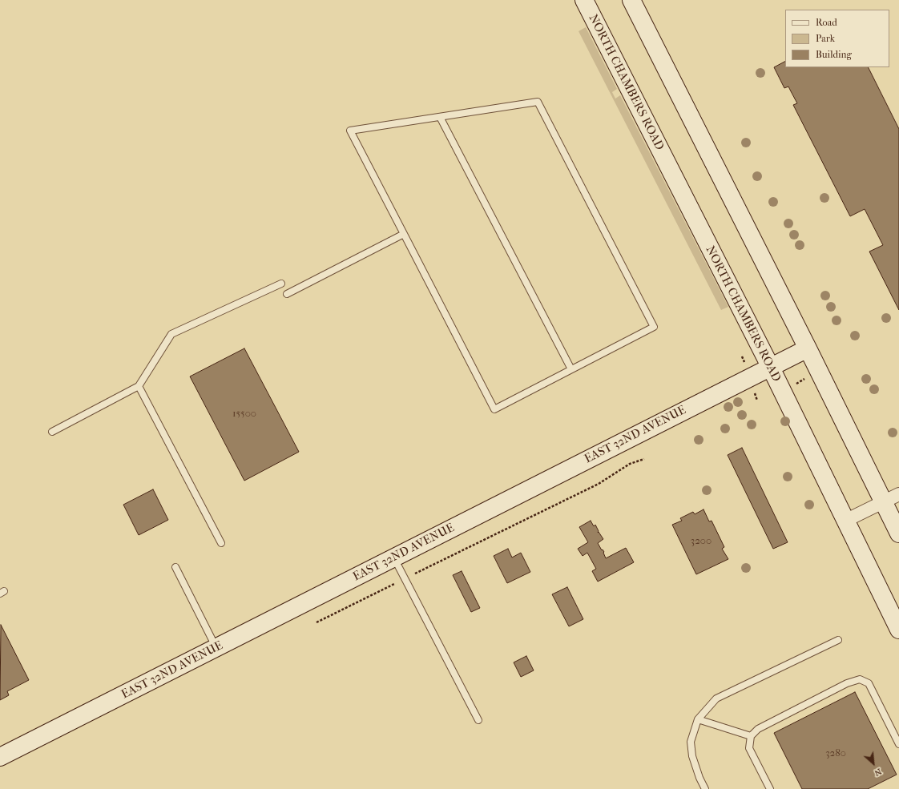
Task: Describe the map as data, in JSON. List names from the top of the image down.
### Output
{
  "streets": {
    "main road": ["NORTH CHAMBERS ROAD", "EAST 32ND AVENUE"]
  },
  "crossings": [
    ["NORTH CHAMBERS ROAD", "EAST 32ND AVENUE"]
  ],
  "house_numbers": ["15500", "3200", "3280"],
  "legend": ["Road", "Park", "Building"],
  "north": "bottom right"
}
